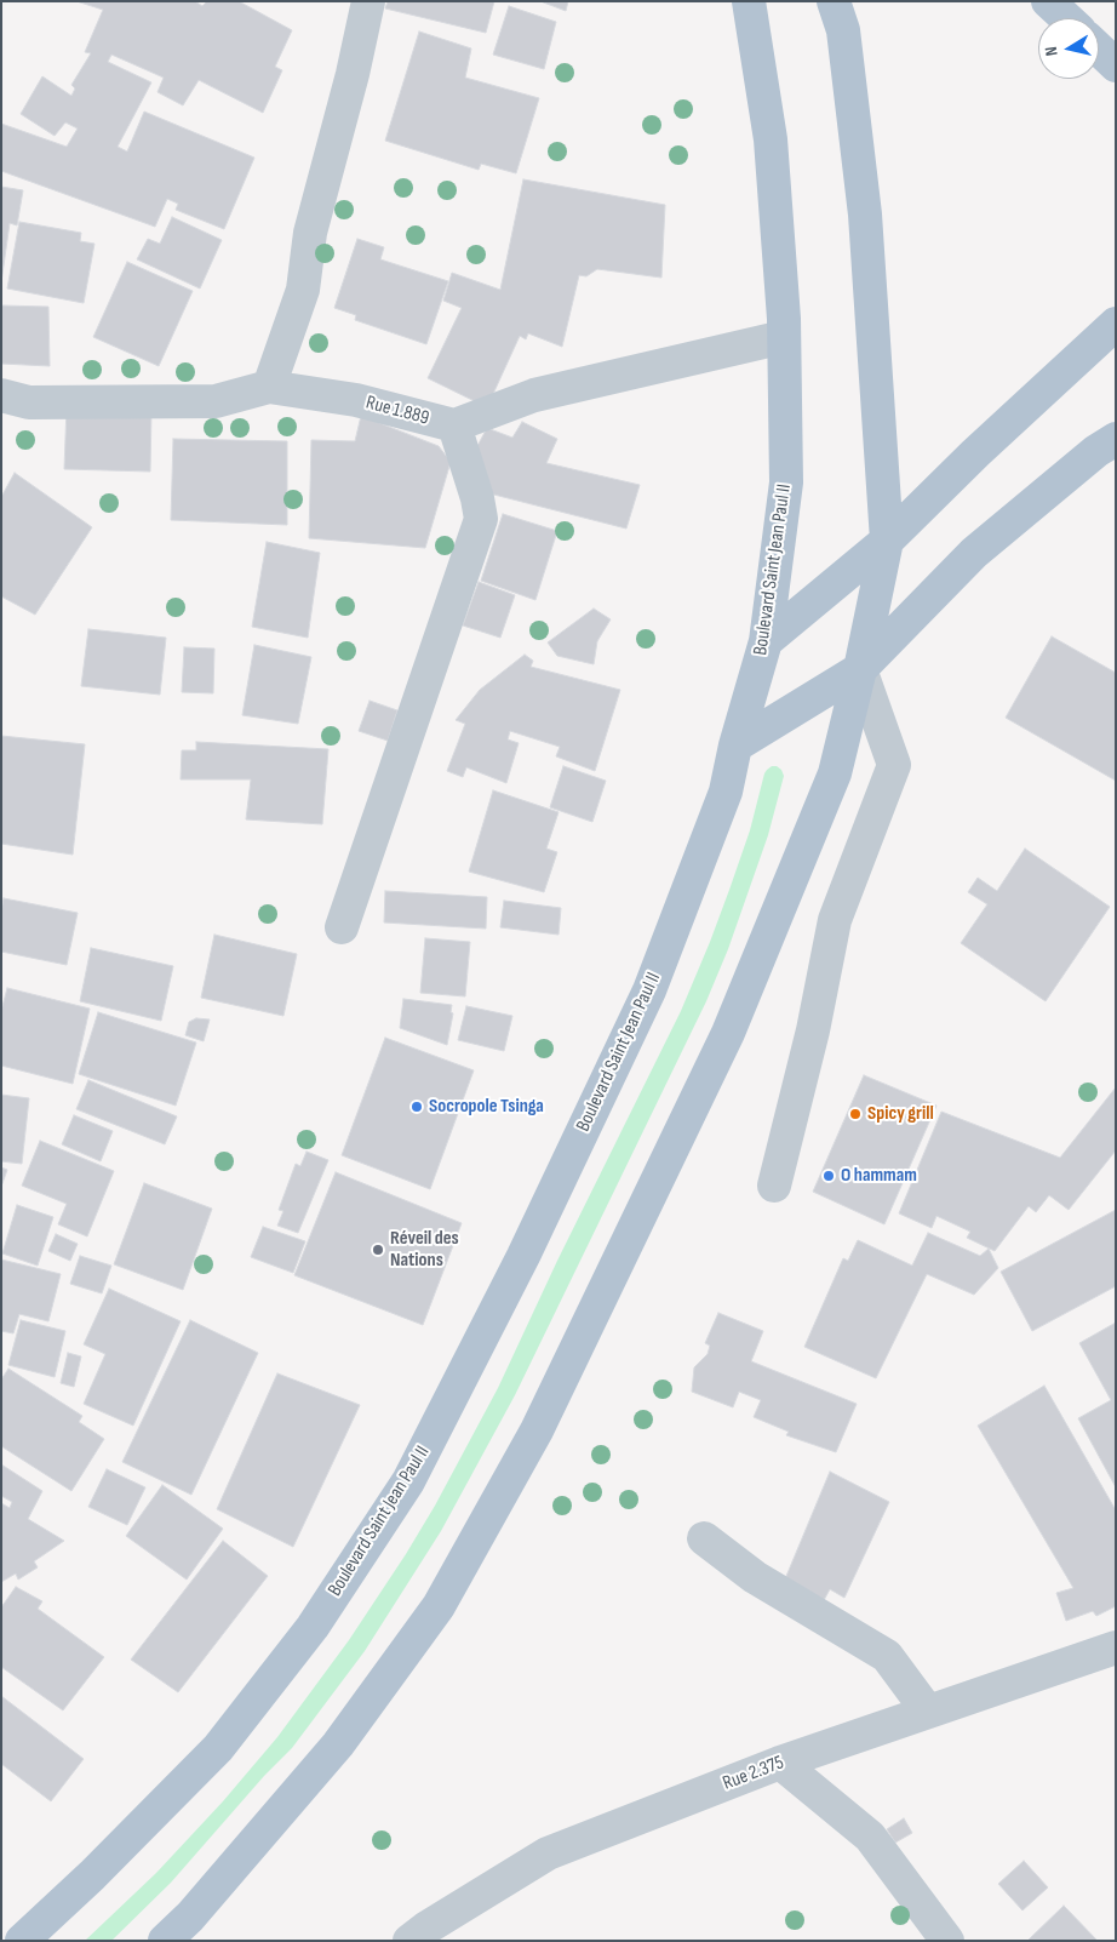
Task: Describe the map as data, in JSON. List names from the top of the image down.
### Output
{
  "streets": {
    "main road": ["Boulevard Saint Jean Paul II"],
    "street": ["Rue 1.889", "Rue 2.375"]
  },
  "crossings": [
    ["Rue 1.889", "Boulevard Saint Jean Paul II"]
  ],
  "places": [
    "Socropole Tsinga",
    "Spicy grill",
    "O hammam",
    "Réveil des Nations"
  ],
  "north": "left"
}
